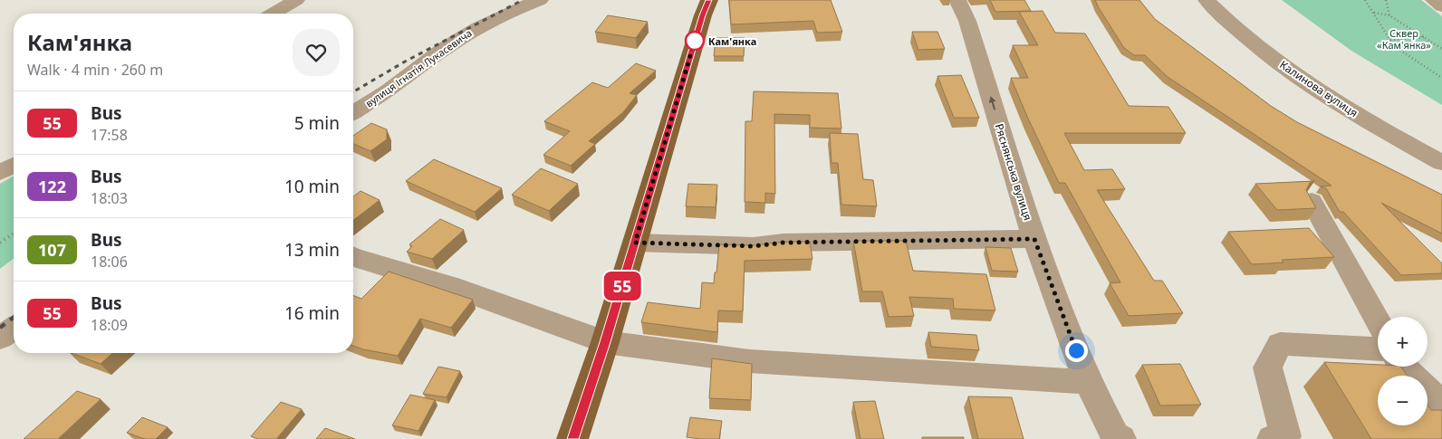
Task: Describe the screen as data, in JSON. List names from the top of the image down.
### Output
{
  "streets": {
    "street": ["вулиця Ігнатія Лукасевича", "Калинова вулиця", "Ряснянська вулиця"]
  },
  "one_way": ["Ряснянська вулиця"],
  "parks": ["Сквер «Кам'янка»"],
  "places": ["Кам'янка"],
  "lines": ["bus line 55"],
  "page": {
    "on_map": "55",
    "heading": ["Кам'янка", "Walk · 4 min · 260 m"],
    "list": [
      {
        "mark": "55",
        "name": "Bus",
        "note": "17:58",
        "value": "5 min"
      },
      {
        "mark": "122",
        "name": "Bus",
        "note": "18:03",
        "value": "10 min"
      },
      {
        "mark": "107",
        "name": "Bus",
        "note": "18:06",
        "value": "13 min"
      },
      {
        "mark": "55",
        "name": "Bus",
        "note": "18:09",
        "value": "16 min"
      }
    ],
    "map_buttons": ["+", "−"]
  }
}
